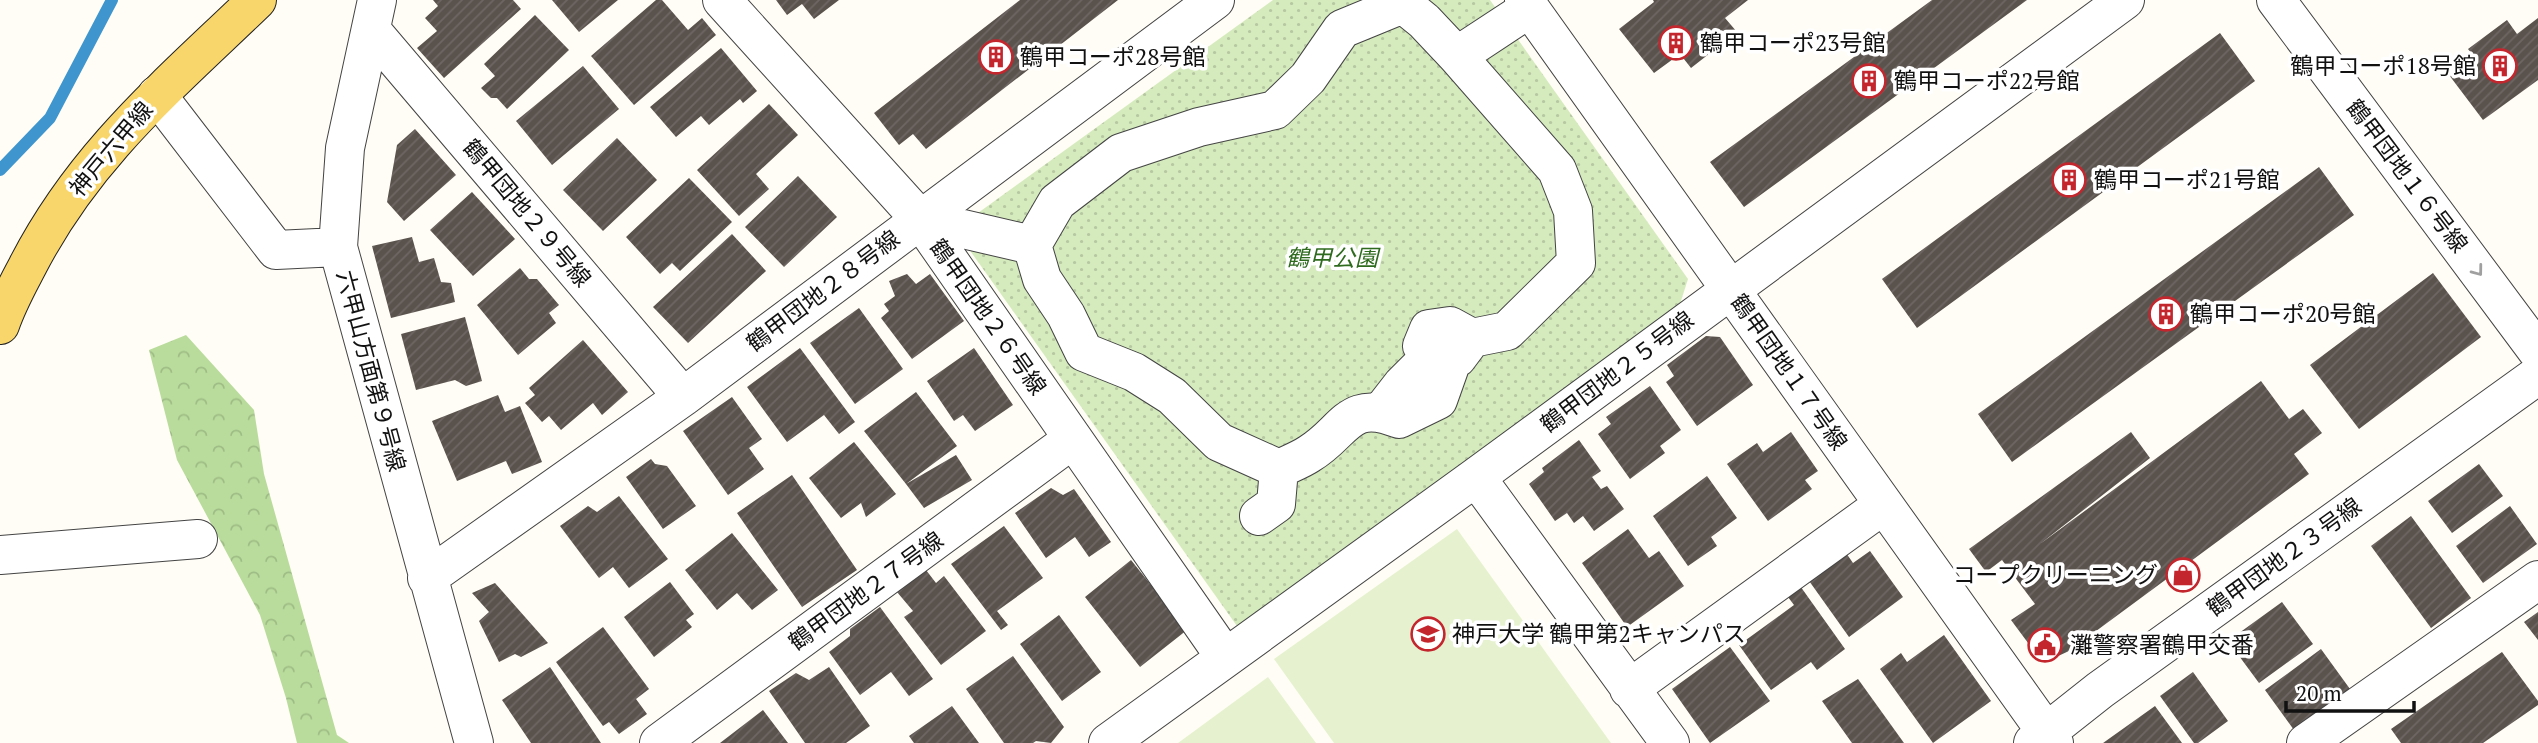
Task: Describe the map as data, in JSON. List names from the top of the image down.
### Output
{
  "streets": {
    "main road": ["神戸六甲線"],
    "street": [
      "鶴甲団地１６号線",
      "鶴甲団地２９号線",
      "鶴甲団地２８号線",
      "鶴甲団地２６号線",
      "六甲山方面第９号線",
      "鶴甲団地２５号線",
      "鶴甲団地１７号線",
      "鶴甲団地２３号線",
      "鶴甲団地２７号線"
    ]
  },
  "crossings": [
    ["神戸六甲線", "六甲山方面第９号線"],
    ["鶴甲団地２９号線", "鶴甲団地２８号線"],
    ["鶴甲団地２８号線", "鶴甲団地２６号線"],
    ["鶴甲団地２８号線", "六甲山方面第９号線"],
    ["鶴甲団地２６号線", "鶴甲団地２５号線"],
    ["鶴甲団地２６号線", "鶴甲団地２７号線"],
    ["鶴甲団地２５号線", "鶴甲団地１７号線"],
    ["鶴甲団地１７号線", "鶴甲団地２３号線"]
  ],
  "one_way": ["鶴甲団地１６号線"],
  "parks": ["鶴甲公園"],
  "places": {
    "building": [
      "鶴甲コーポ23号館",
      "鶴甲コーポ28号館",
      "鶴甲コーポ18号館",
      "鶴甲コーポ22号館",
      "鶴甲コーポ21号館",
      "鶴甲コーポ20号館"
    ],
    "shop": ["コープクリーニング"],
    "school or university": ["神戸大学 鶴甲第2キャンパス"],
    "public building": ["灘警察署鶴甲交番"]
  },
  "scale_bar": "20 m"
}
